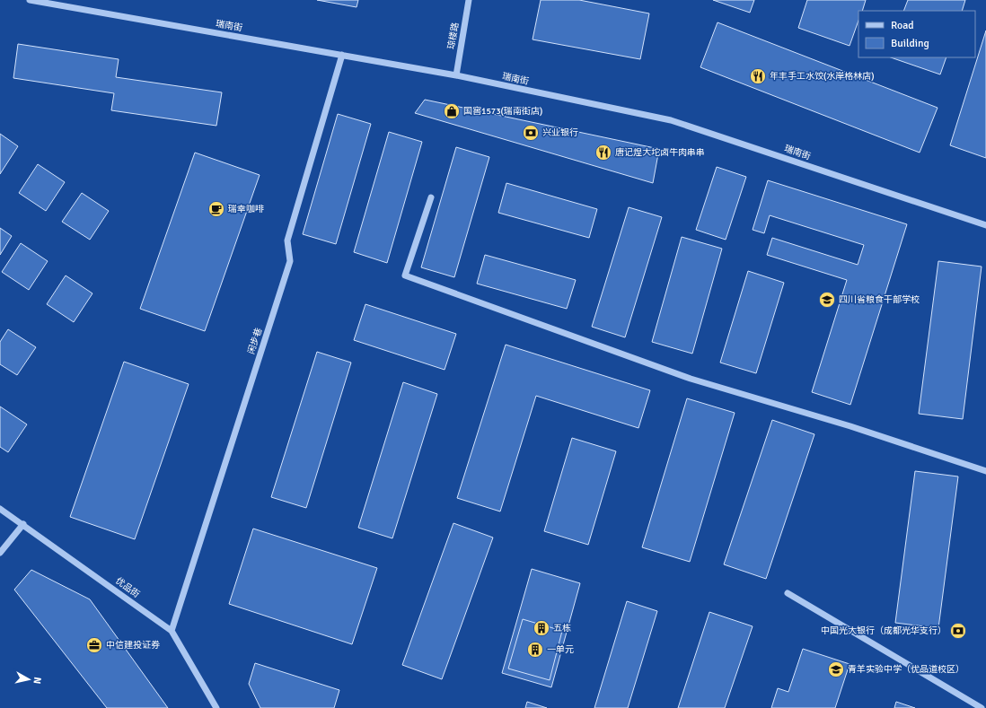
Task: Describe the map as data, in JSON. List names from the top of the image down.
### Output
{
  "streets": {
    "street": [
      "瑞南街",
      "琼楼路",
      "闲步巷",
      "优品街"
    ]
  },
  "crossings": [
    ["瑞南街", "琼楼路"],
    ["瑞南街", "闲步巷"],
    ["闲步巷", "优品街"]
  ],
  "places": {
    "restaurant": ["年丰手工水饺(水岸格林店)", "唐记煌大坨卤牛肉串串"],
    "shop": ["国窖1573(瑞南街店)"],
    "bank": ["兴业银行", "中国光大银行（成都光华支行）"],
    "cafe": ["瑞幸咖啡"],
    "school or university": ["四川省粮食干部学校", "青羊实验中学（优品道校区）"],
    "building": ["五栋", "一单元"],
    "office": ["中信建投证券"]
  },
  "legend": ["Road", "Building"],
  "north": "right"
}
